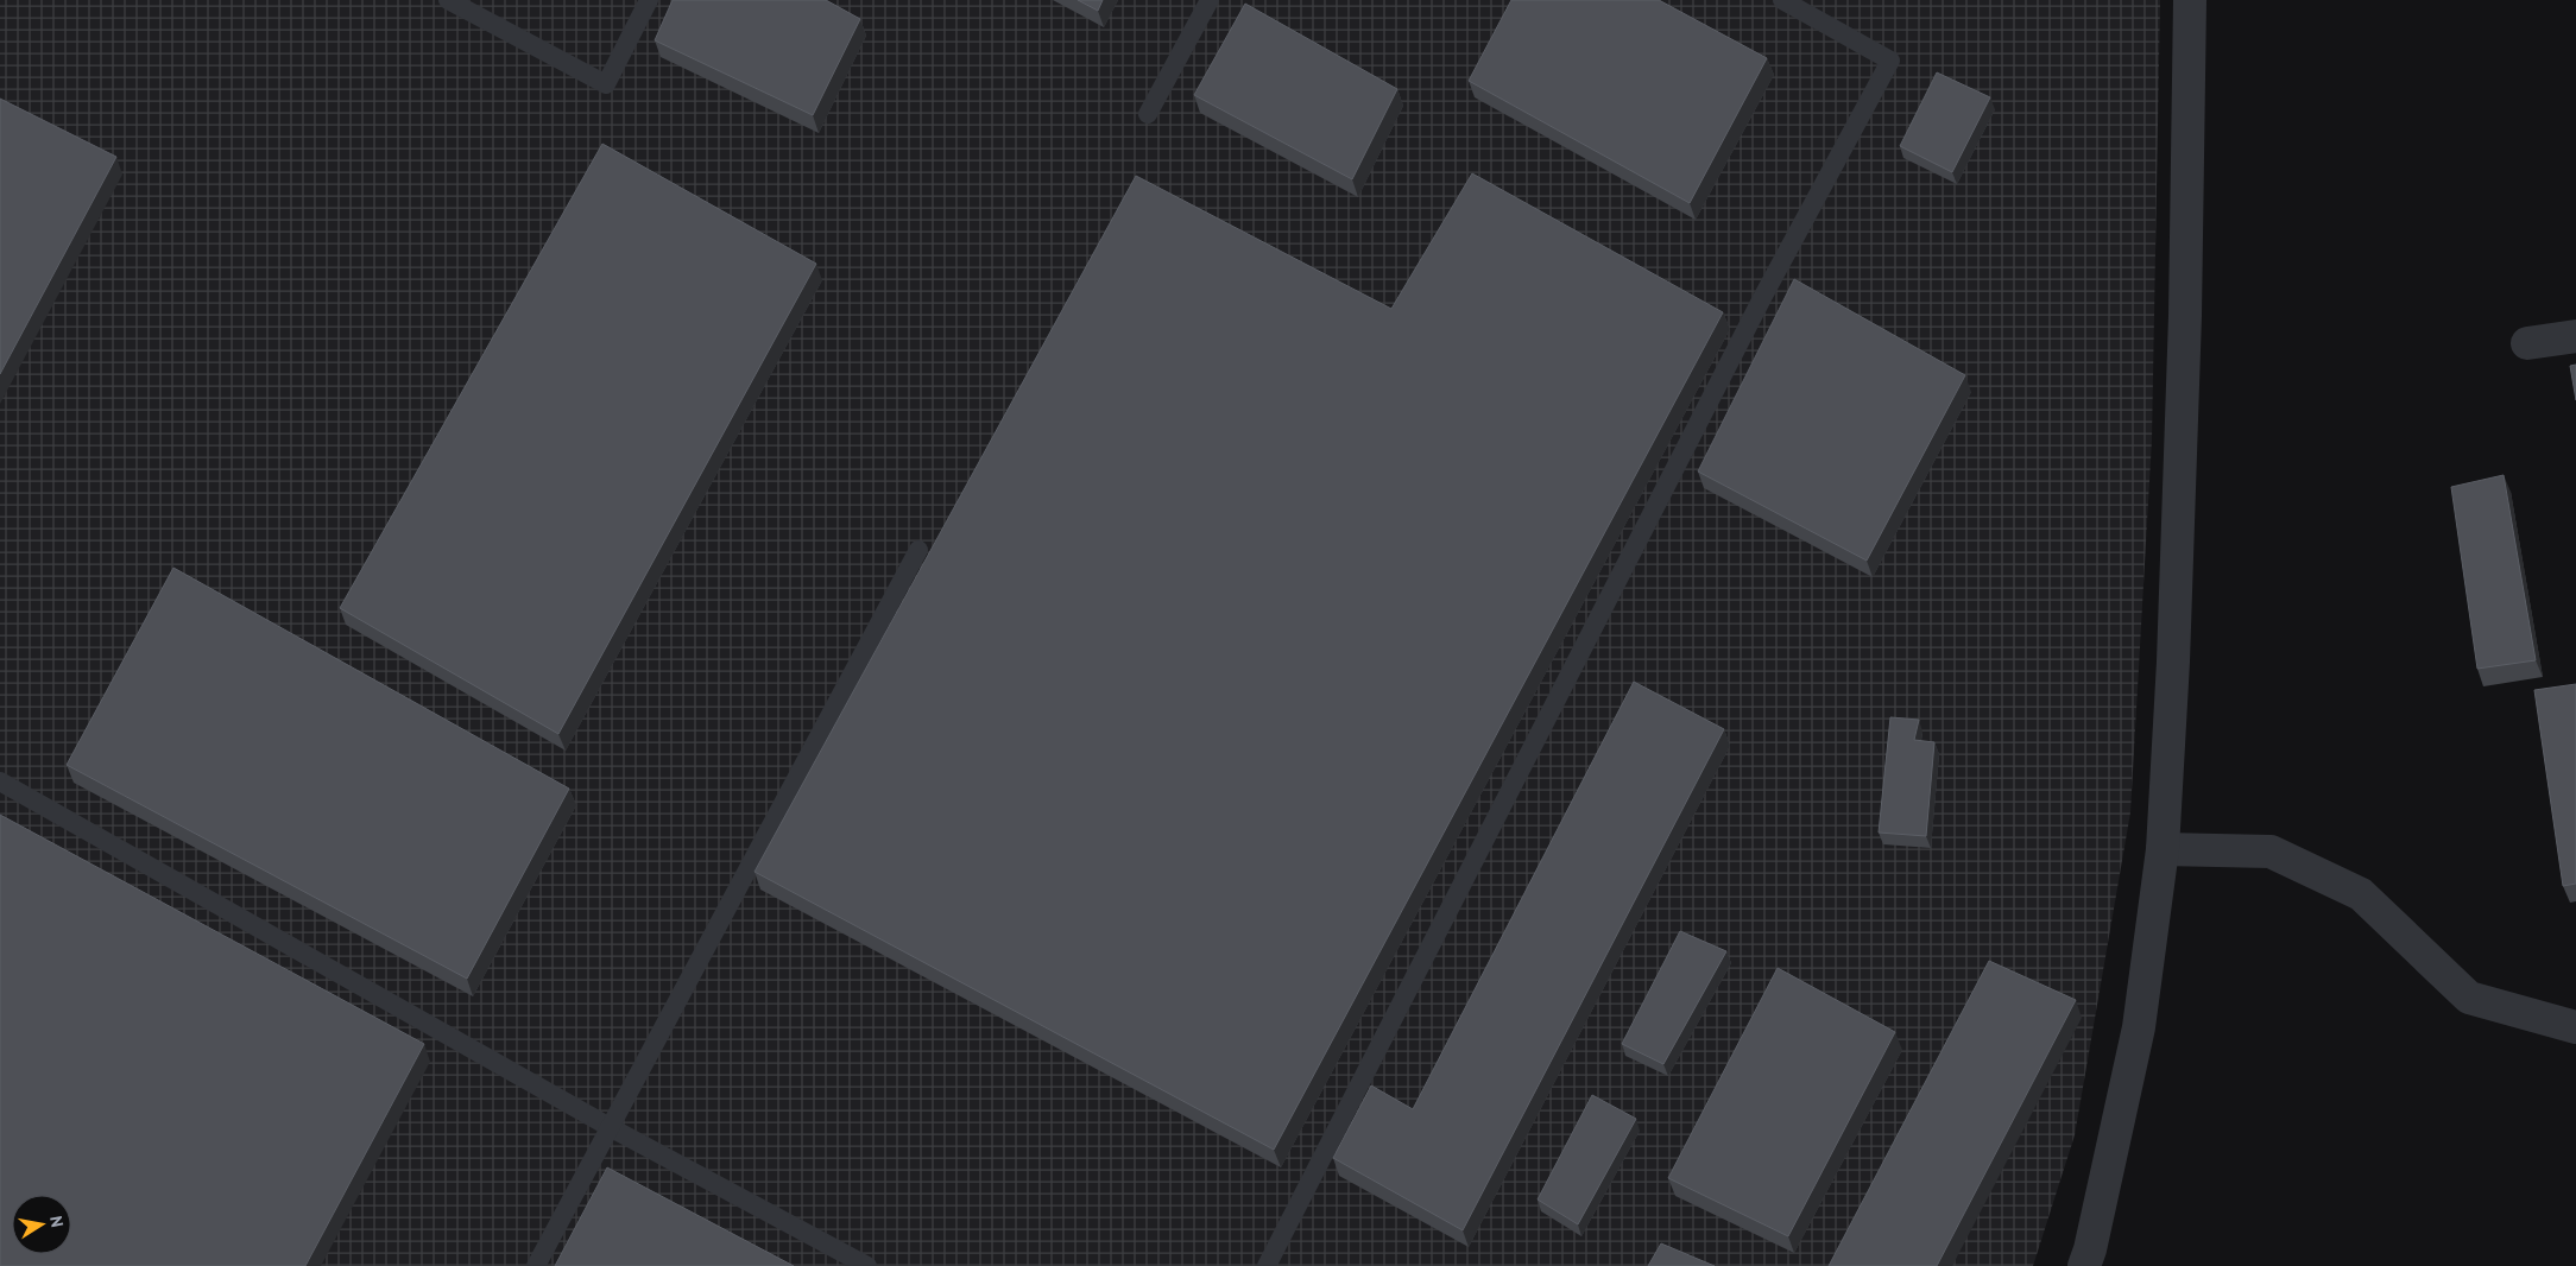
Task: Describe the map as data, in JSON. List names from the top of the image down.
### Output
{
  "north": "right"
}
